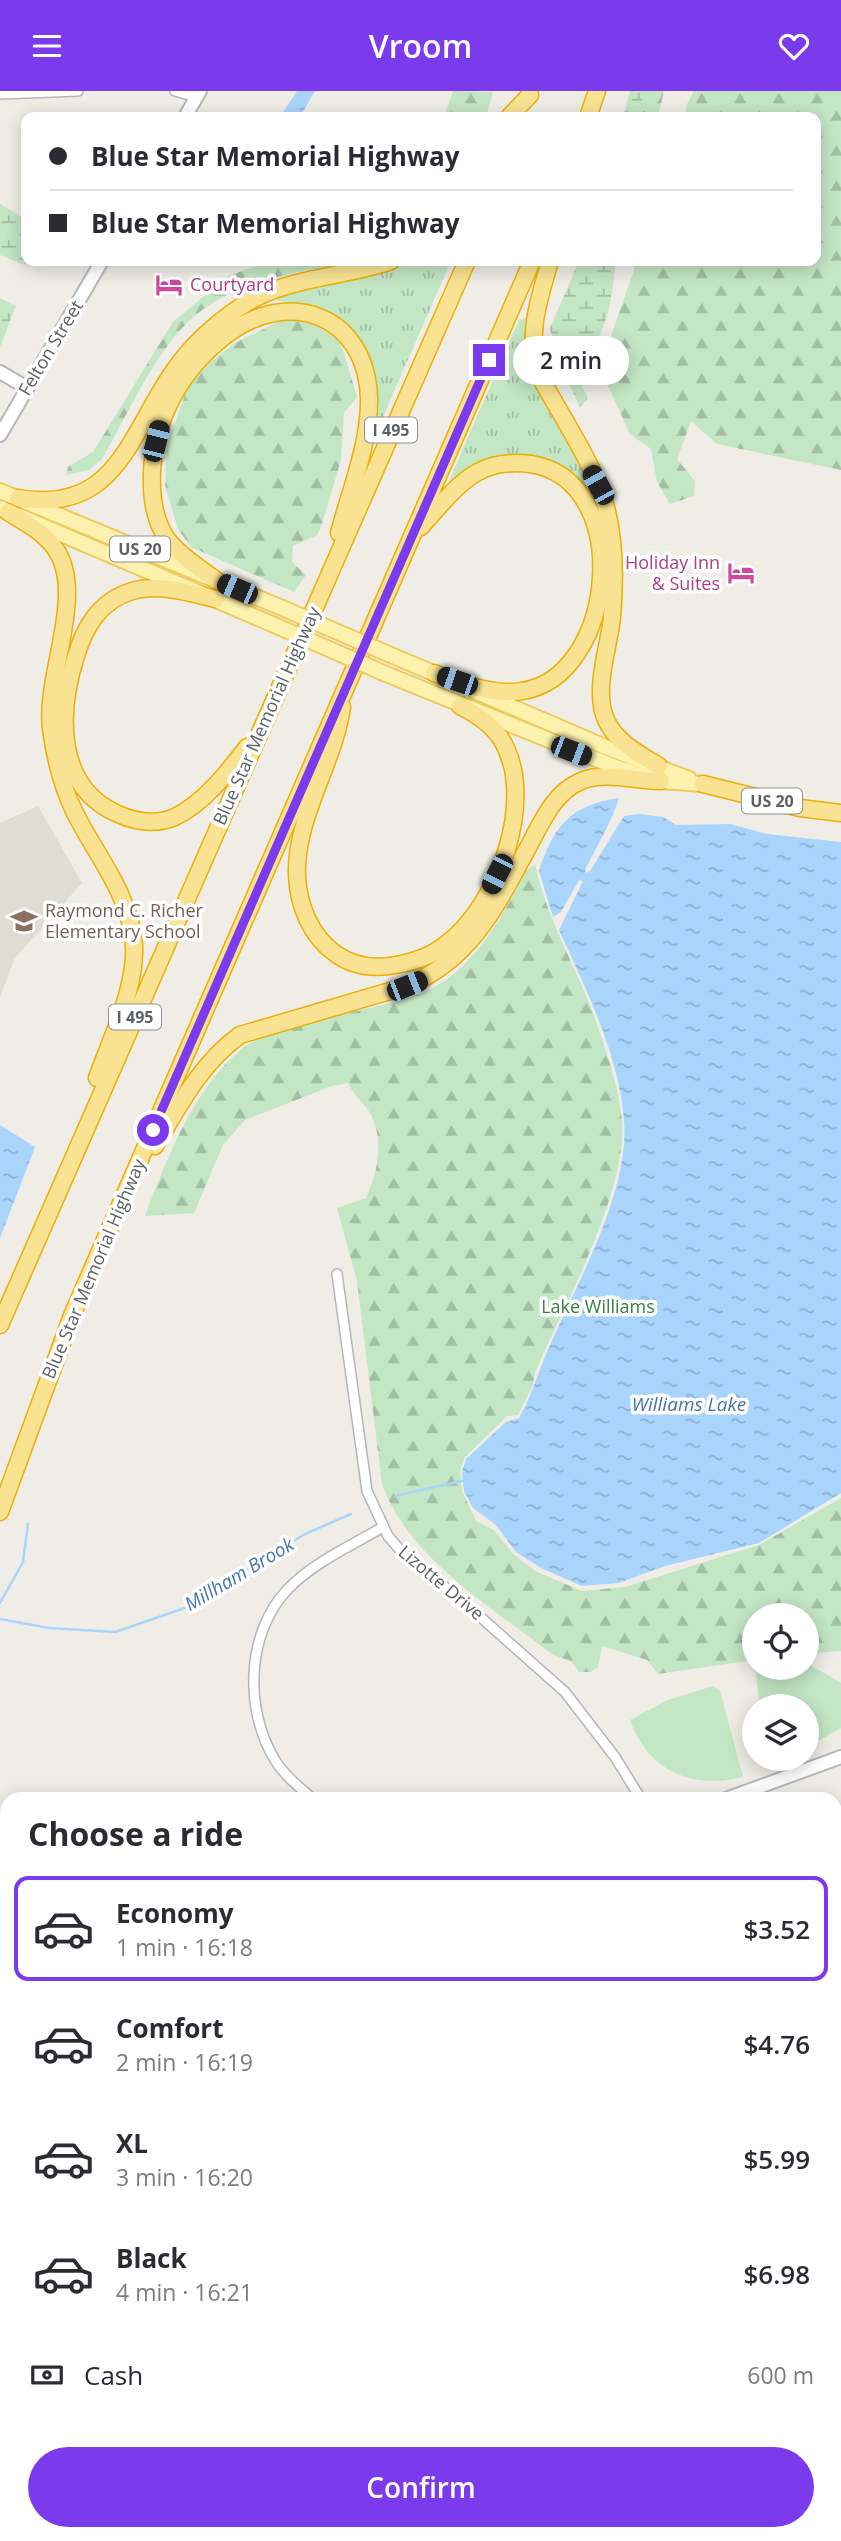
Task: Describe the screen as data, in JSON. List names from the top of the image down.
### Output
{
  "streets": {
    "highway": ["I 495", "US 20", "Blue Star Memorial Highway"],
    "street": ["Felton Street", "Lizotte Drive"]
  },
  "water": ["Williams Lake", "Millham Brook"],
  "parks": ["Lake Williams"],
  "places": {
    "hotel": ["Courtyard", "Holiday Inn & Suites"],
    "school or university": ["Raymond C. Richer Elementary School"]
  },
  "page": {
    "header": "Vroom",
    "banner": ["Blue Star Memorial Highway", "Blue Star Memorial Highway"],
    "bubble": "2 min",
    "heading": "Choose a ride",
    "list": [
      {
        "name": "Economy",
        "note": "1 min · 16:18",
        "value": "$3.52"
      },
      {
        "name": "Comfort",
        "note": "2 min · 16:19",
        "value": "$4.76"
      },
      {
        "name": "XL",
        "note": "3 min · 16:20",
        "value": "$5.99"
      },
      {
        "name": "Black",
        "note": "4 min · 16:21",
        "value": "$6.98"
      }
    ],
    "pay": ["Cash", "600 m"],
    "buttons": "Confirm"
  }
}
